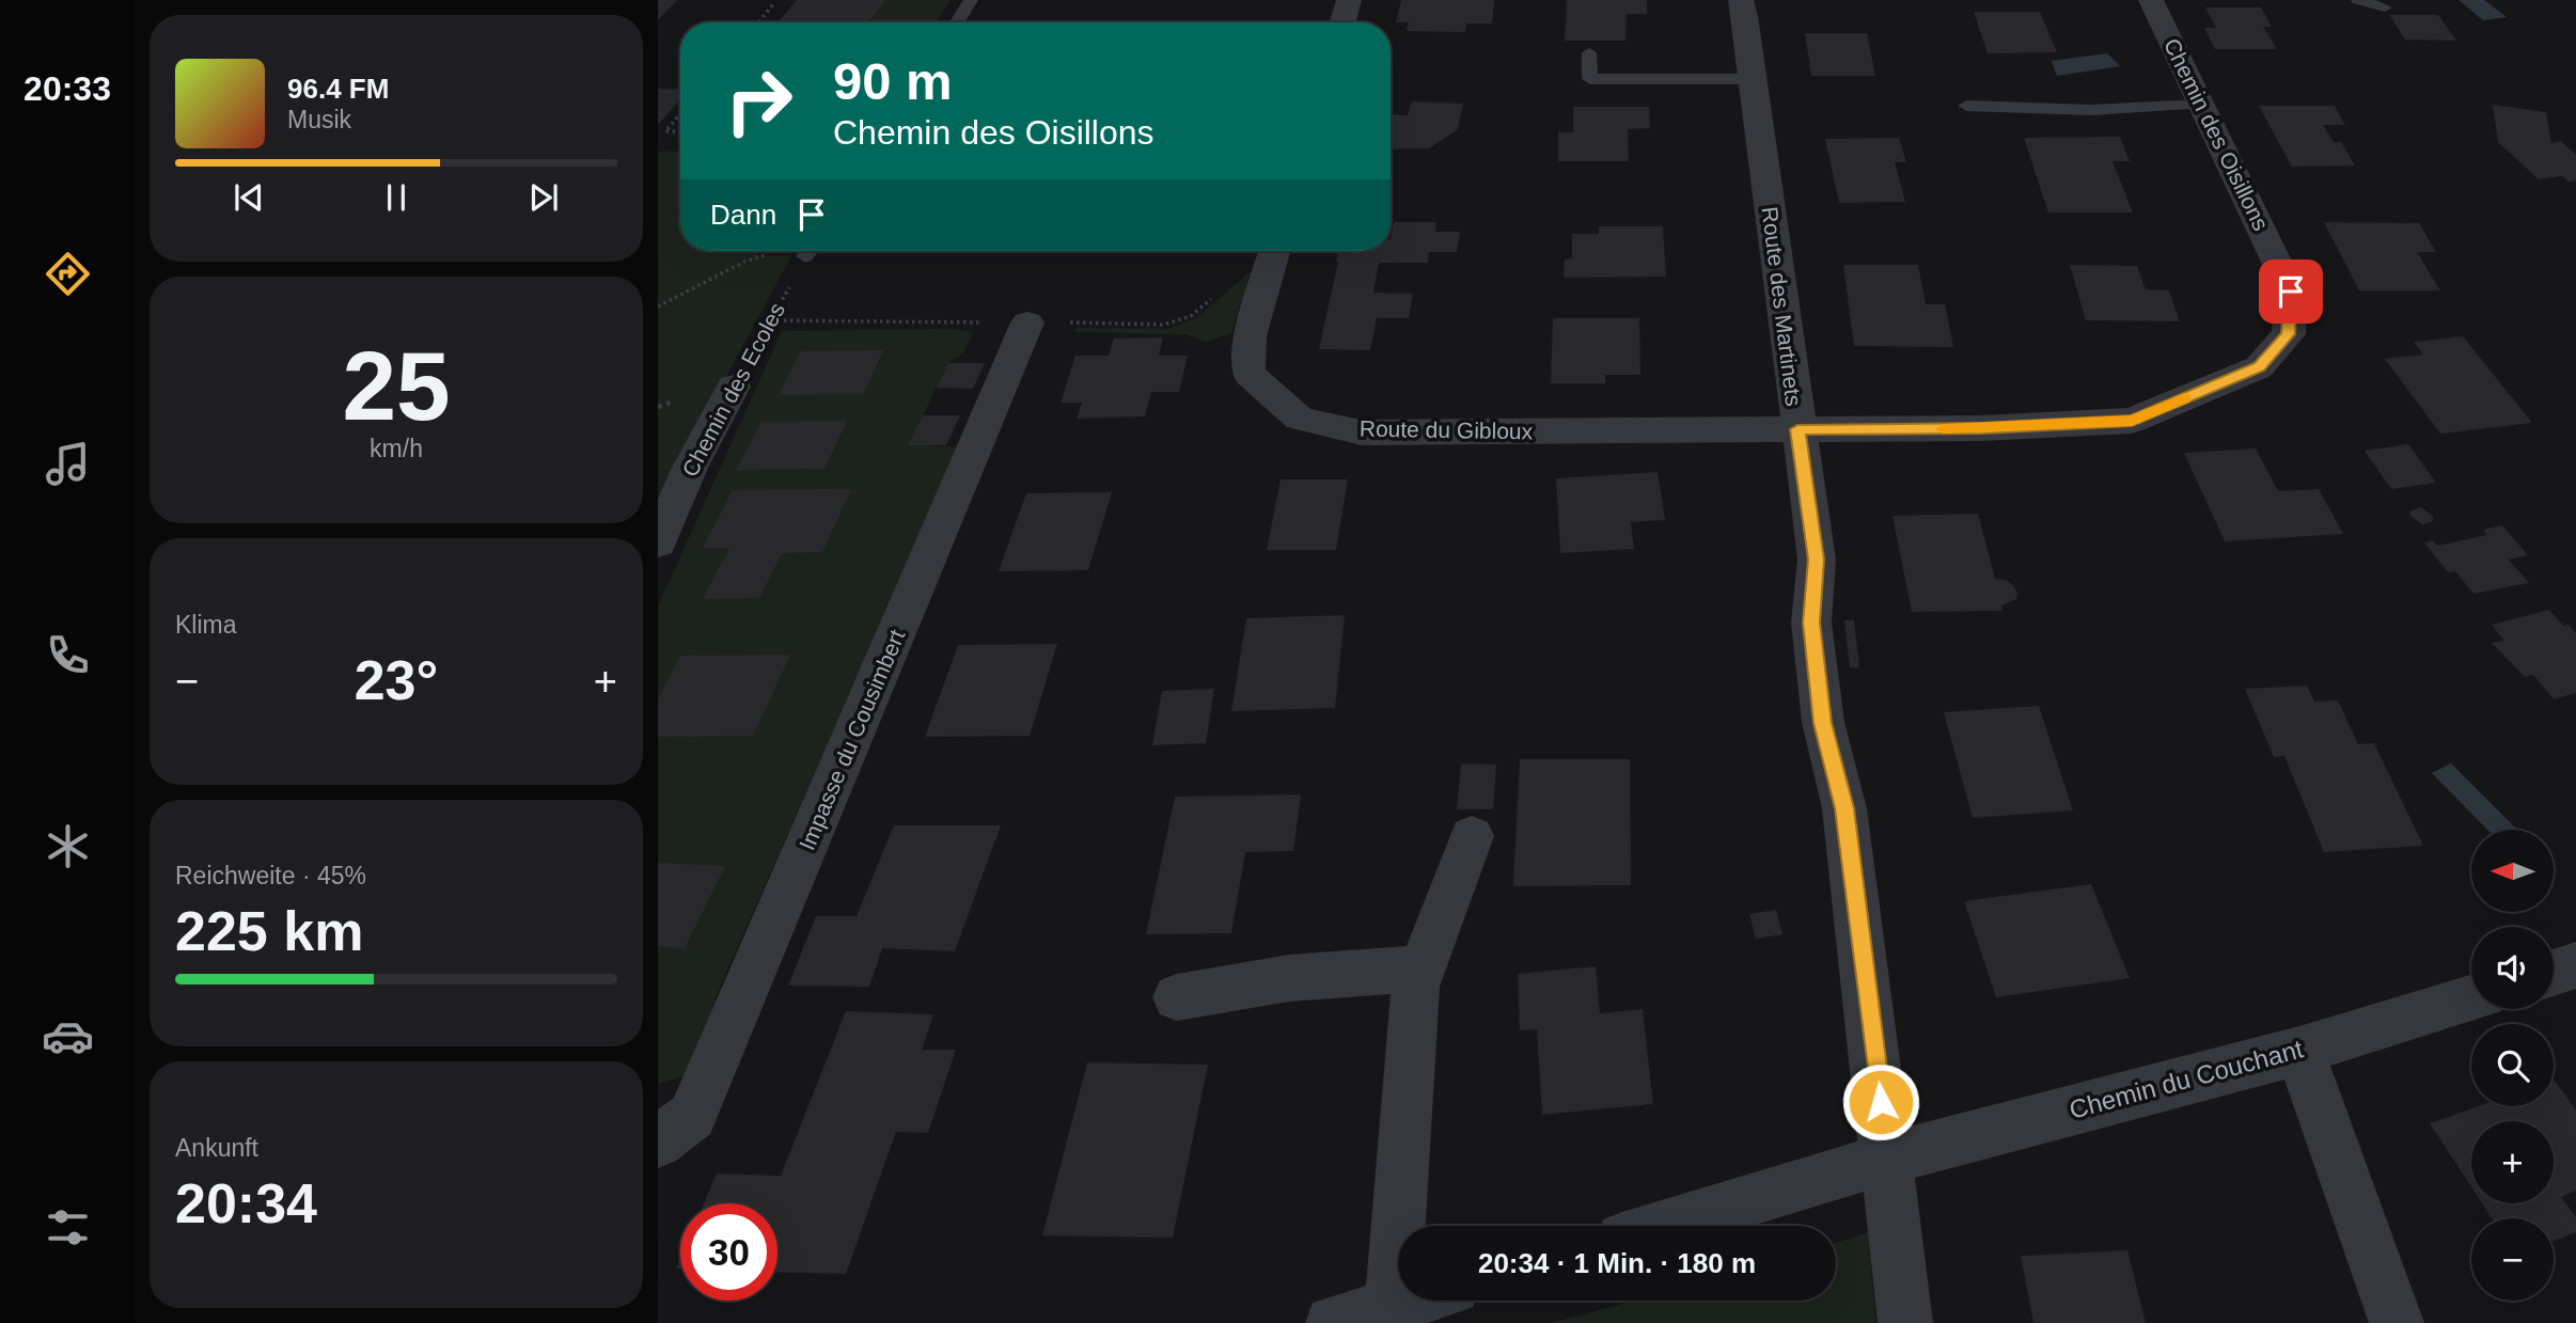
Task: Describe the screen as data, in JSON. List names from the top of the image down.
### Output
{
  "streets": {
    "street": [
      "Chemin des Oisillons",
      "Route des Martinets",
      "Chemin des Ecoles",
      "Route du Gibloux",
      "Impasse du Cousimbert",
      "Chemin du Couchant"
    ]
  },
  "crossings": [
    ["Chemin des Oisillons", "Route des Martinets"],
    ["Chemin des Oisillons", "Route du Gibloux"],
    ["Route des Martinets", "Route du Gibloux"],
    ["Route des Martinets", "Chemin du Couchant"]
  ],
  "north": "left",
  "page": {
    "tabs": "20:33",
    "turn": ["90 m", "Chemin des Oisillons"],
    "song": ["96.4 FM", "Musik"],
    "then": "Dann",
    "tile": [
      ["25", "km/h"],
      "Klima",
      ["Reichweite · 45%", "225 km"],
      ["Ankunft", "20:34"]
    ],
    "heat": ["−", "23°", "+"],
    "map_buttons": ["+", "−"],
    "limit": "30",
    "trip": "20:34 · 1 Min. · 180 m"
  }
}
